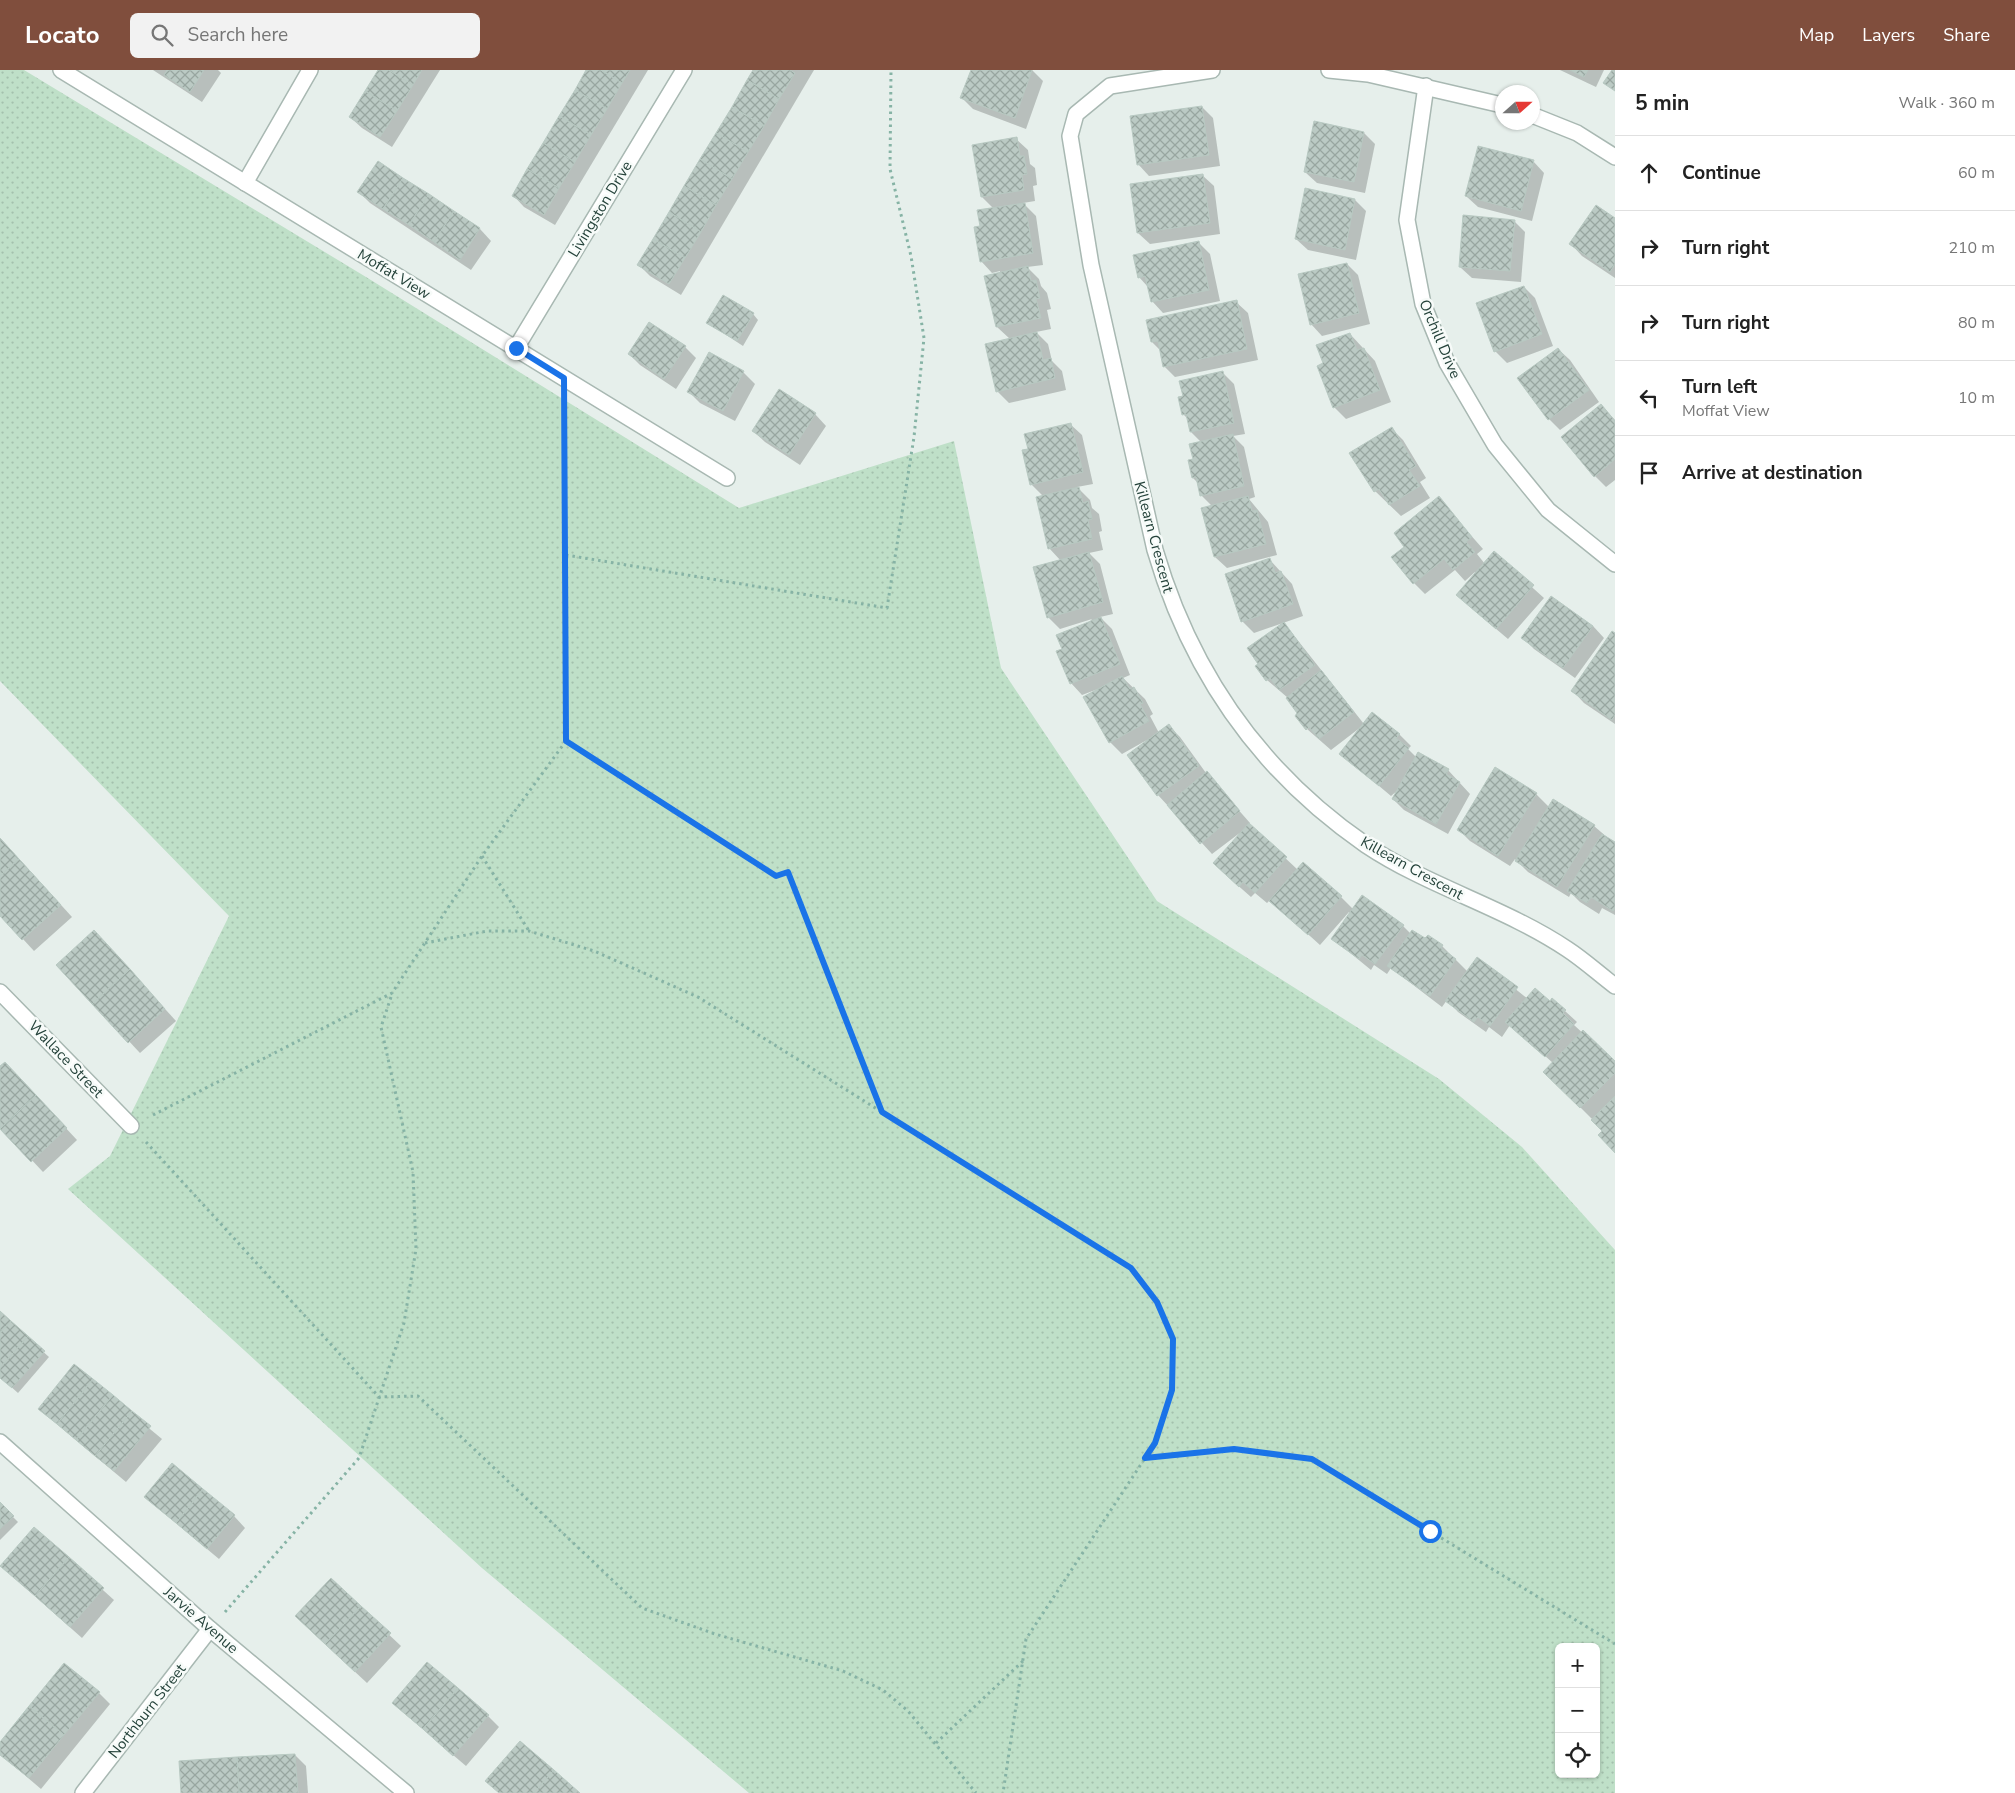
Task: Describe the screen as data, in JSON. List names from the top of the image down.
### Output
{
  "streets": {
    "street": [
      "Livingston Drive",
      "Moffat View",
      "Orchill Drive",
      "Killearn Crescent",
      "Wallace Street",
      "Jarvie Avenue",
      "Northburn Street"
    ]
  },
  "crossings": [
    ["Livingston Drive", "Moffat View"],
    ["Jarvie Avenue", "Northburn Street"]
  ],
  "north": "right",
  "page": {
    "header": "Locato",
    "search": "Search here",
    "nav": ["Map", "Layers", "Share"],
    "heading": ["5 min", "Walk · 360 m"],
    "list": [
      ["Continue", "60 m"],
      ["Turn right", "210 m"],
      ["Turn right", "80 m"],
      ["Turn left", "Moffat View", "10 m"],
      "Arrive at destination"
    ],
    "map_buttons": ["+", "−"]
  }
}
